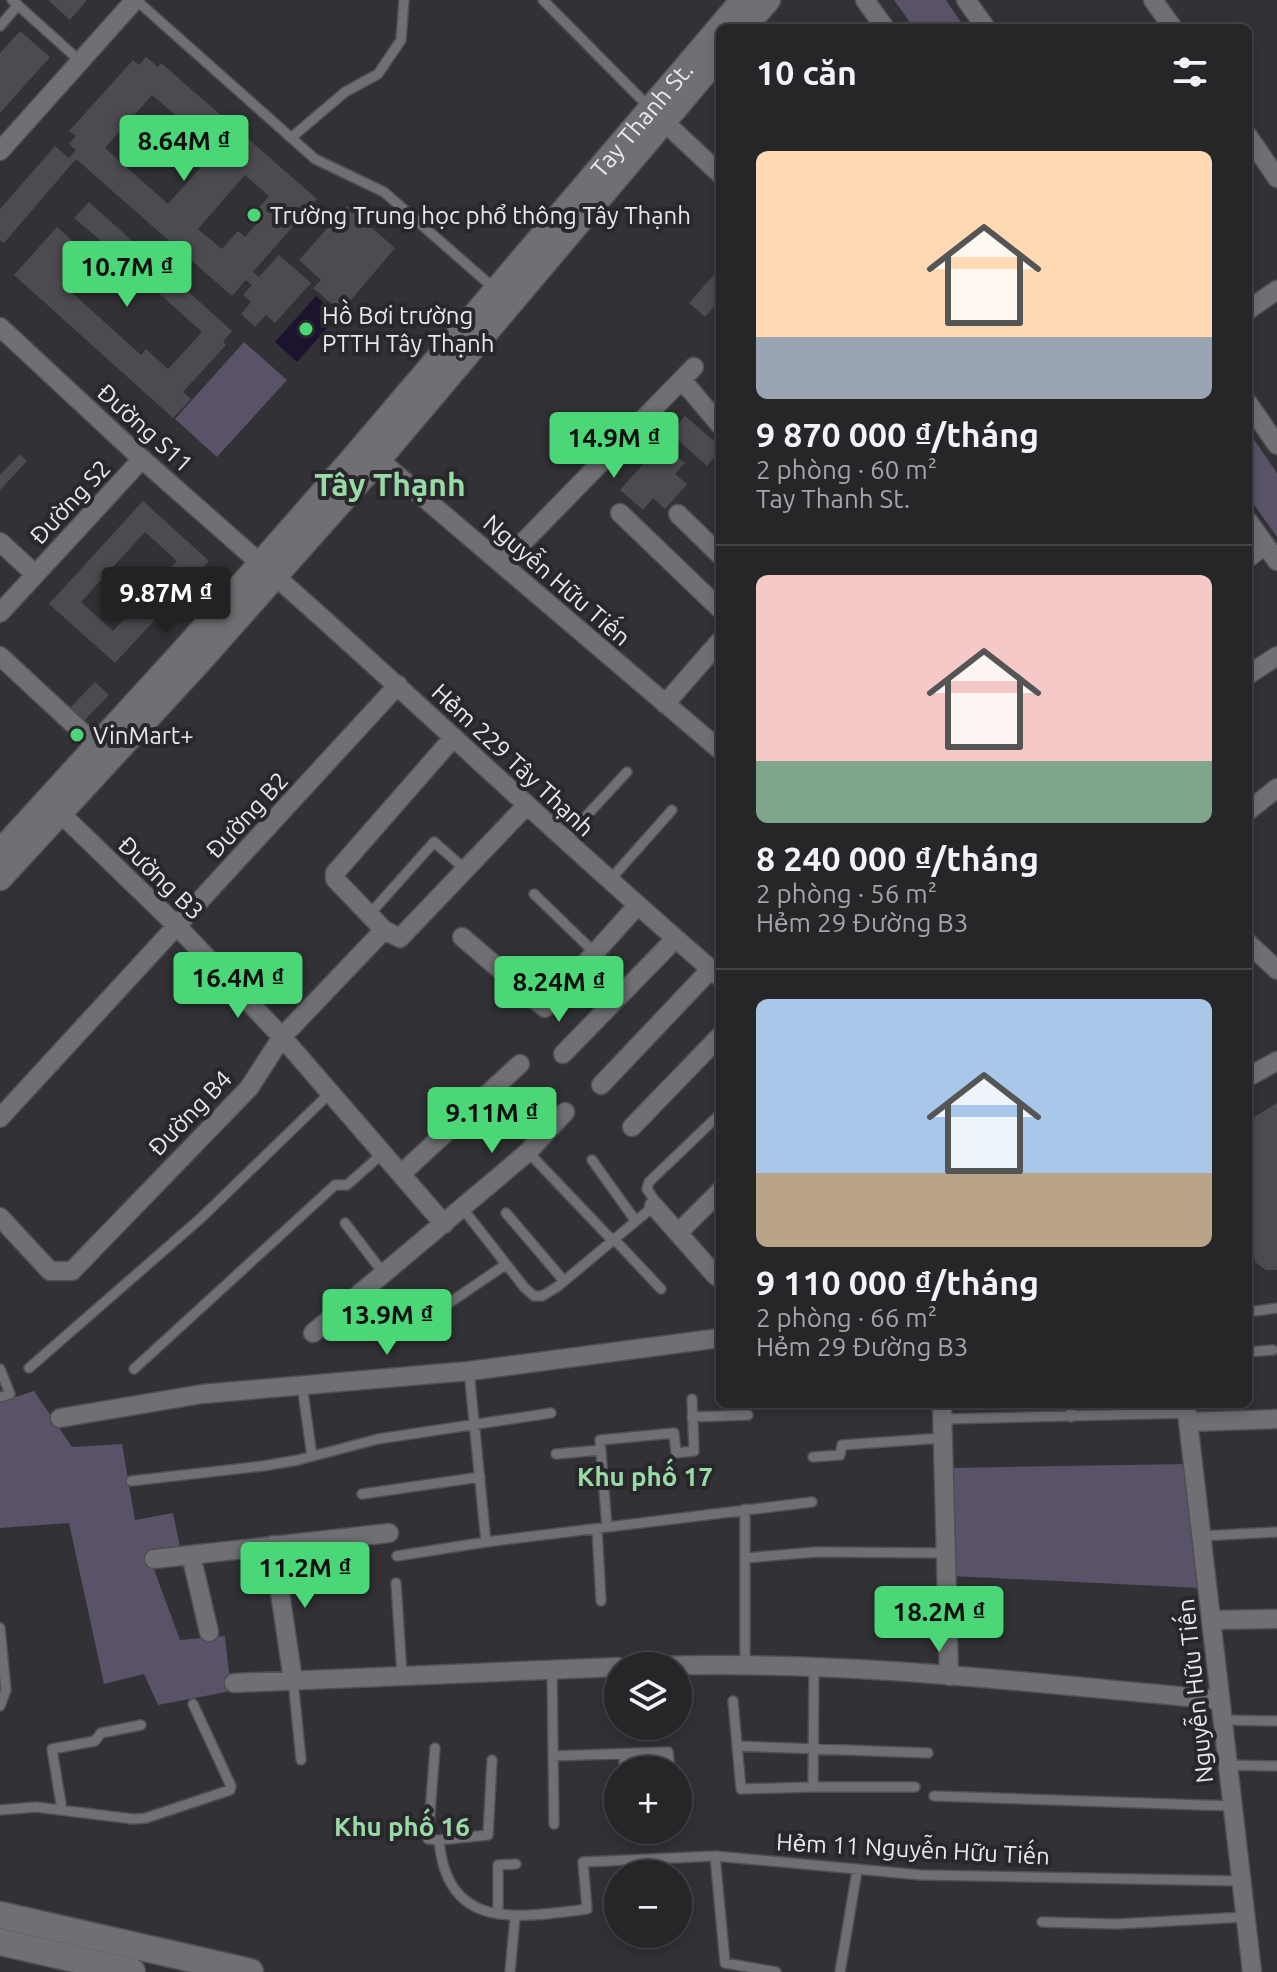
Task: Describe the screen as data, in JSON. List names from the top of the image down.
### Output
{
  "streets": {
    "street": [
      "Tay Thanh St.",
      "Đường S11",
      "Đường S2",
      "Nguyễn Hữu Tiến",
      "Hẻm 229 Tây Thạnh",
      "Đường B2",
      "Đường B3",
      "Đường B4"
    ],
    "lane": ["Hẻm 11 Nguyễn Hữu Tiến"]
  },
  "crossings": [
    ["Tay Thanh St.", "Đường S11"],
    ["Tay Thanh St.", "Nguyễn Hữu Tiến"],
    ["Tay Thanh St.", "Hẻm 229 Tây Thạnh"],
    ["Tay Thanh St.", "Đường B3"],
    ["Đường S11", "Đường S2"],
    ["Đường S11", "Hẻm 229 Tây Thạnh"],
    ["Nguyễn Hữu Tiến", "Hẻm 11 Nguyễn Hữu Tiến"],
    ["Hẻm 229 Tây Thạnh", "Đường B2"],
    ["Đường B2", "Đường B3"],
    ["Đường B3", "Đường B4"]
  ],
  "districts": ["Tây Thạnh", "Khu phố 17", "Khu phố 16"],
  "places": ["Trường Trung học phổ thông Tây Thạnh", "Hồ Bơi trường PTTH Tây Thạnh", "VinMart+"],
  "page": {
    "heading": "10 căn",
    "price": [
      "8.64M ₫",
      "10.7M ₫",
      "14.9M ₫",
      "9.87M ₫",
      "16.4M ₫",
      "8.24M ₫",
      "9.11M ₫",
      "13.9M ₫",
      "11.2M ₫",
      "18.2M ₫"
    ],
    "list": [
      {
        "name": "9 870 000 ₫/tháng",
        "note": "2 phòng · 60 m² · Tay Thanh St."
      },
      {
        "name": "8 240 000 ₫/tháng",
        "note": "2 phòng · 56 m² · Hẻm 29 Đường B3"
      },
      {
        "name": "9 110 000 ₫/tháng",
        "note": "2 phòng · 66 m² · Hẻm 29 Đường B3"
      }
    ],
    "map_buttons": ["+", "−"]
  }
}
